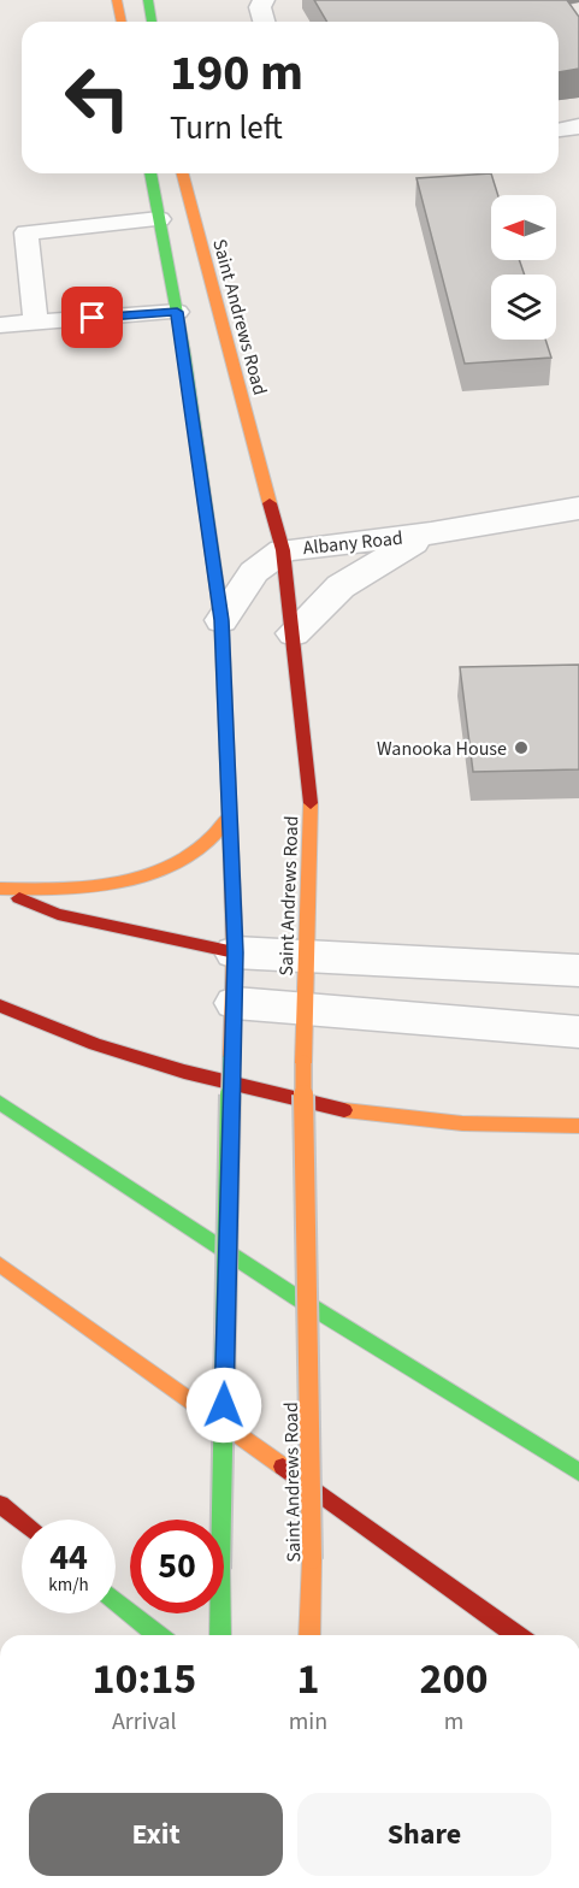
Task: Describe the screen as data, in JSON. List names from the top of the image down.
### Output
{
  "streets": {
    "main road": ["Saint Andrews Road"],
    "street": ["Albany Road"]
  },
  "crossings": [
    ["Saint Andrews Road", "Albany Road"]
  ],
  "places": ["Wanooka House"],
  "north": "left",
  "page": {
    "turn": ["190 m", "Turn left"],
    "speed": "44 km/h",
    "limit": "50",
    "eta": [
      "10:15",
      "Arrival",
      "1",
      "min",
      "200",
      "m"
    ],
    "buttons": ["Exit", "Share"]
  }
}
